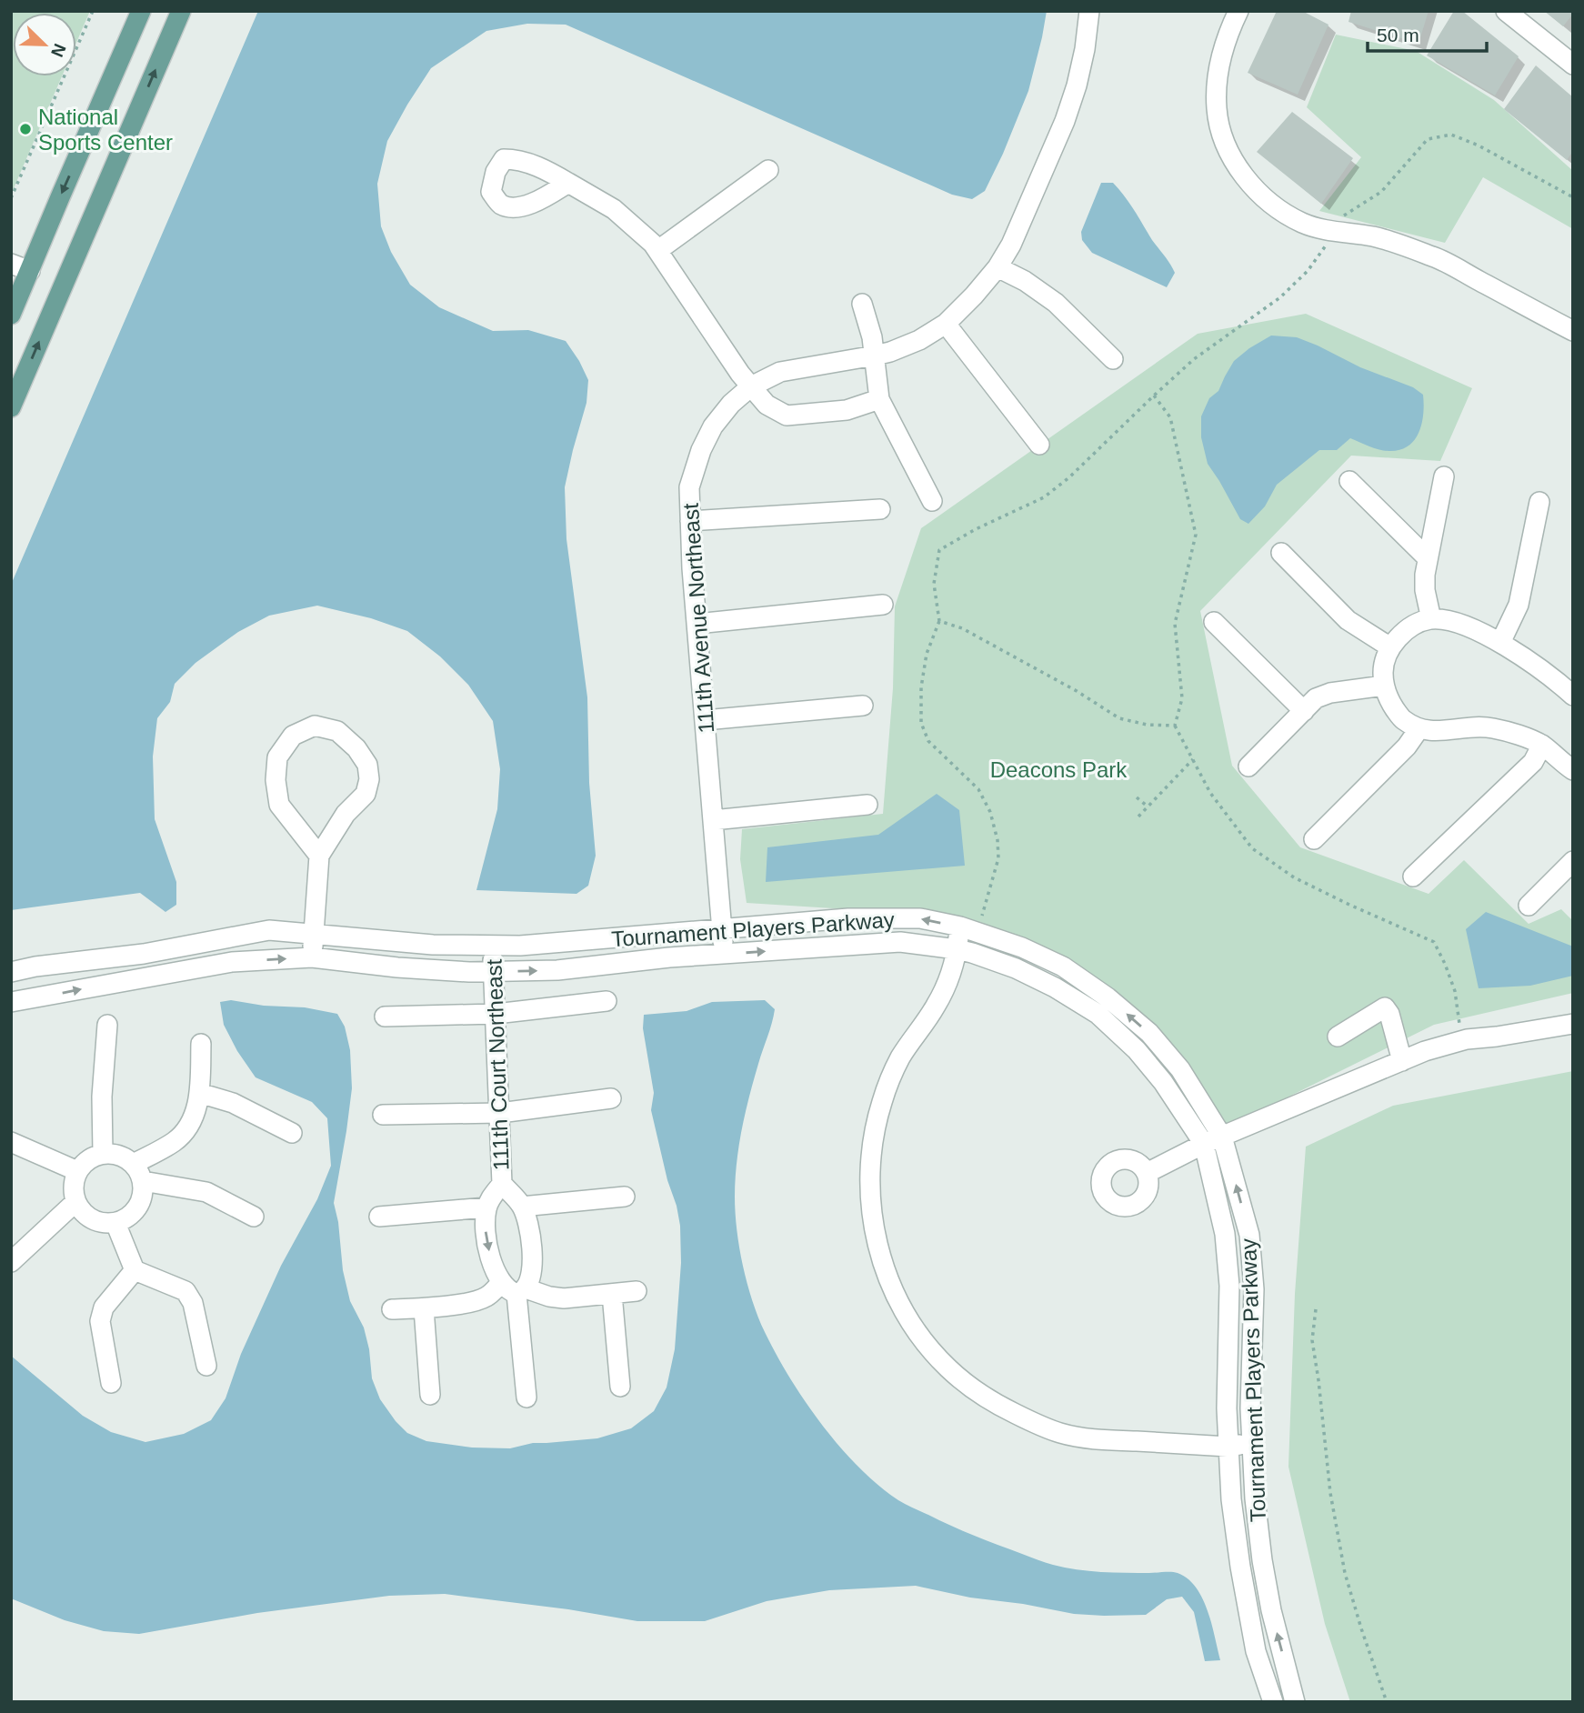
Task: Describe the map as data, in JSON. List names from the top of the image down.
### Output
{
  "streets": {
    "street": ["111th Avenue Northeast", "Tournament Players Parkway", "111th Court Northeast"]
  },
  "crossings": [
    ["111th Avenue Northeast", "Tournament Players Parkway"],
    ["Tournament Players Parkway", "111th Court Northeast"]
  ],
  "parks": ["Deacons Park"],
  "places": ["National Sports Center"],
  "scale_bar": "50 m",
  "north": "bottom right"
}
